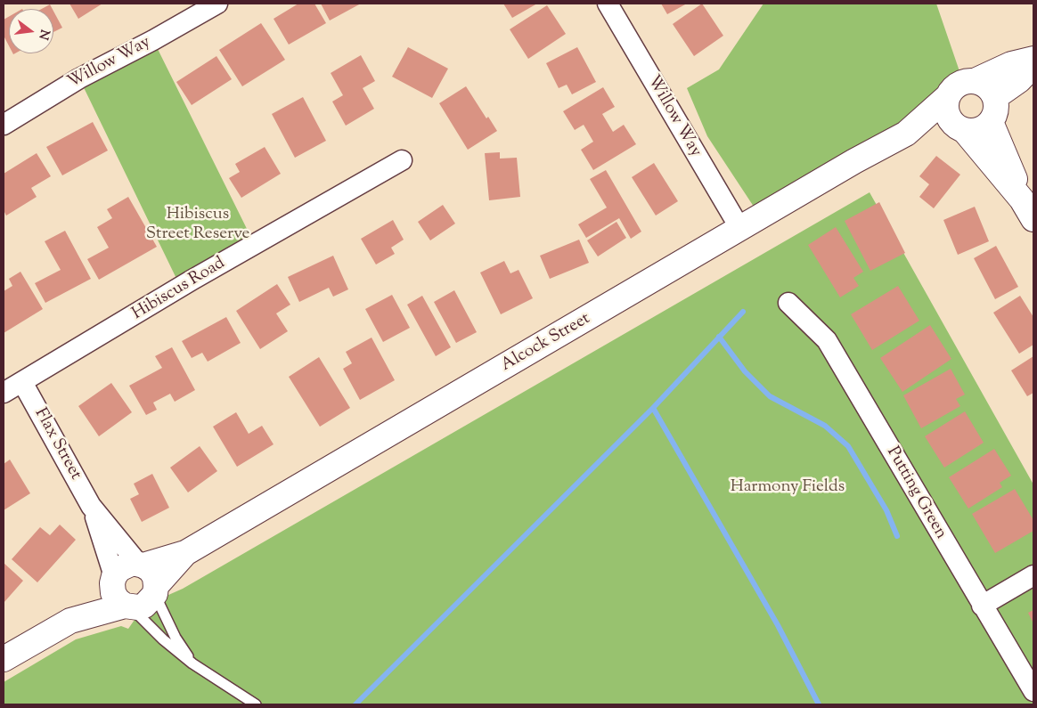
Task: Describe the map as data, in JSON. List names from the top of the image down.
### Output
{
  "streets": {
    "main road": ["Alcock Street"],
    "street": [
      "Willow Way",
      "Hibiscus Road",
      "Flax Street",
      "Putting Green"
    ]
  },
  "crossings": [
    ["Willow Way", "Alcock Street"],
    ["Hibiscus Road", "Flax Street"],
    ["Alcock Street", "Flax Street"]
  ],
  "parks": ["Hibiscus Street Reserve", "Harmony Fields"],
  "north": "right"
}
